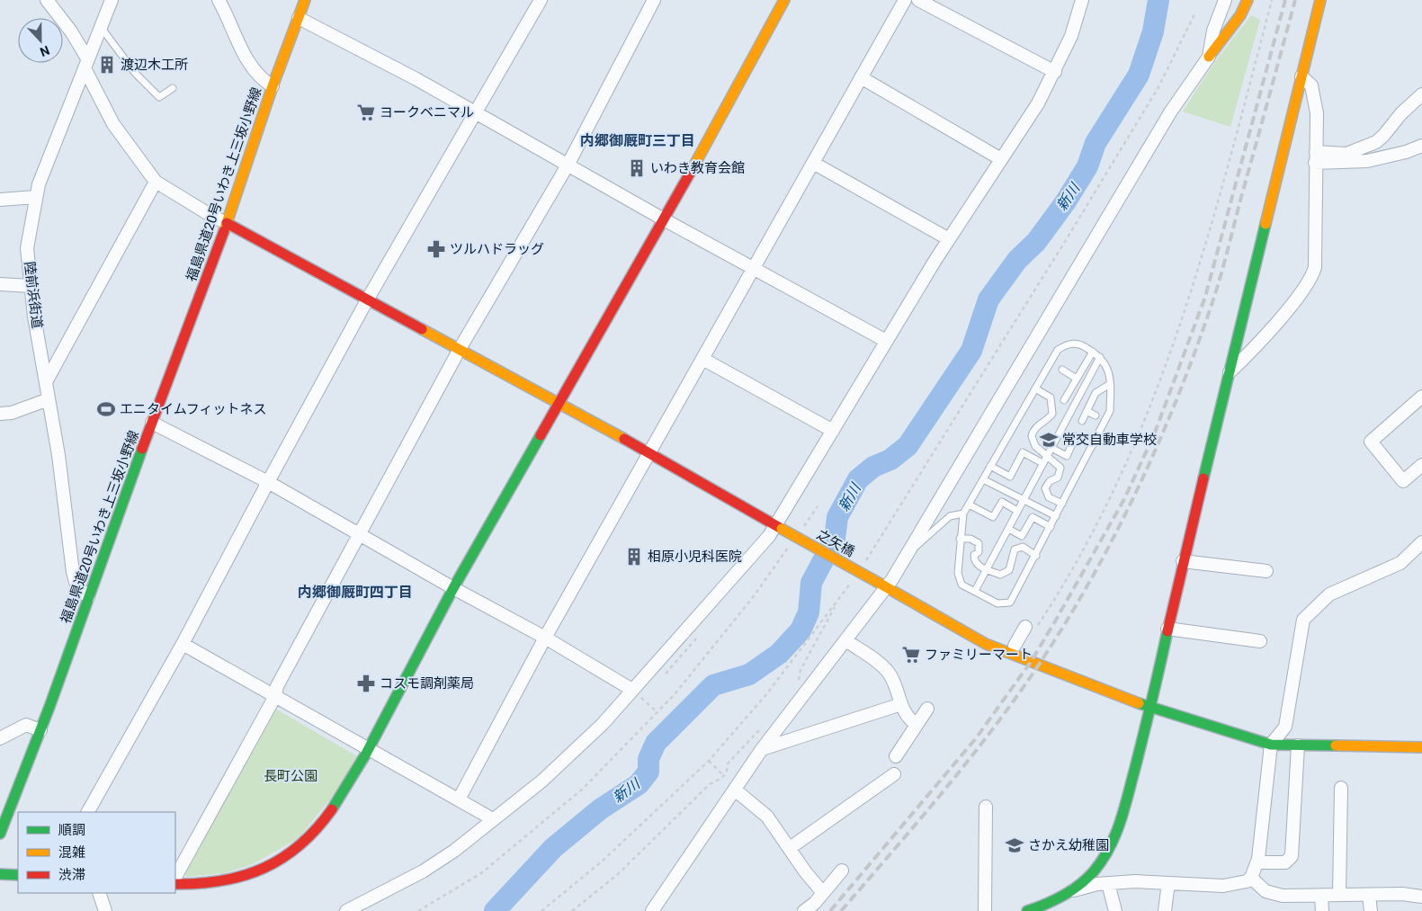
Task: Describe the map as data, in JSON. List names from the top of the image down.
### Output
{
  "streets": {
    "street": ["福島県道20号いわき上三坂小野線", "陸前浜街道", "之矢橋"]
  },
  "crossings": [
    ["福島県道20号いわき上三坂小野線", "陸前浜街道"],
    ["福島県道20号いわき上三坂小野線", "之矢橋"]
  ],
  "districts": ["内郷御厩町三丁目", "内郷御厩町四丁目"],
  "water": ["新川"],
  "parks": ["長町公園"],
  "places": {
    "building": ["渡辺木工所", "いわき教育会館", "相原小児科医院"],
    "supermarket": ["ヨークベニマル", "ファミリーマート"],
    "pharmacy": ["ツルハドラッグ", "コスモ調剤薬局"],
    "sports": ["エニタイムフィットネス"],
    "school or university": ["常交自動車学校", "さかえ幼稚園"]
  },
  "legend": ["順調", "混雑", "渋滞"],
  "north": "bottom"
}
